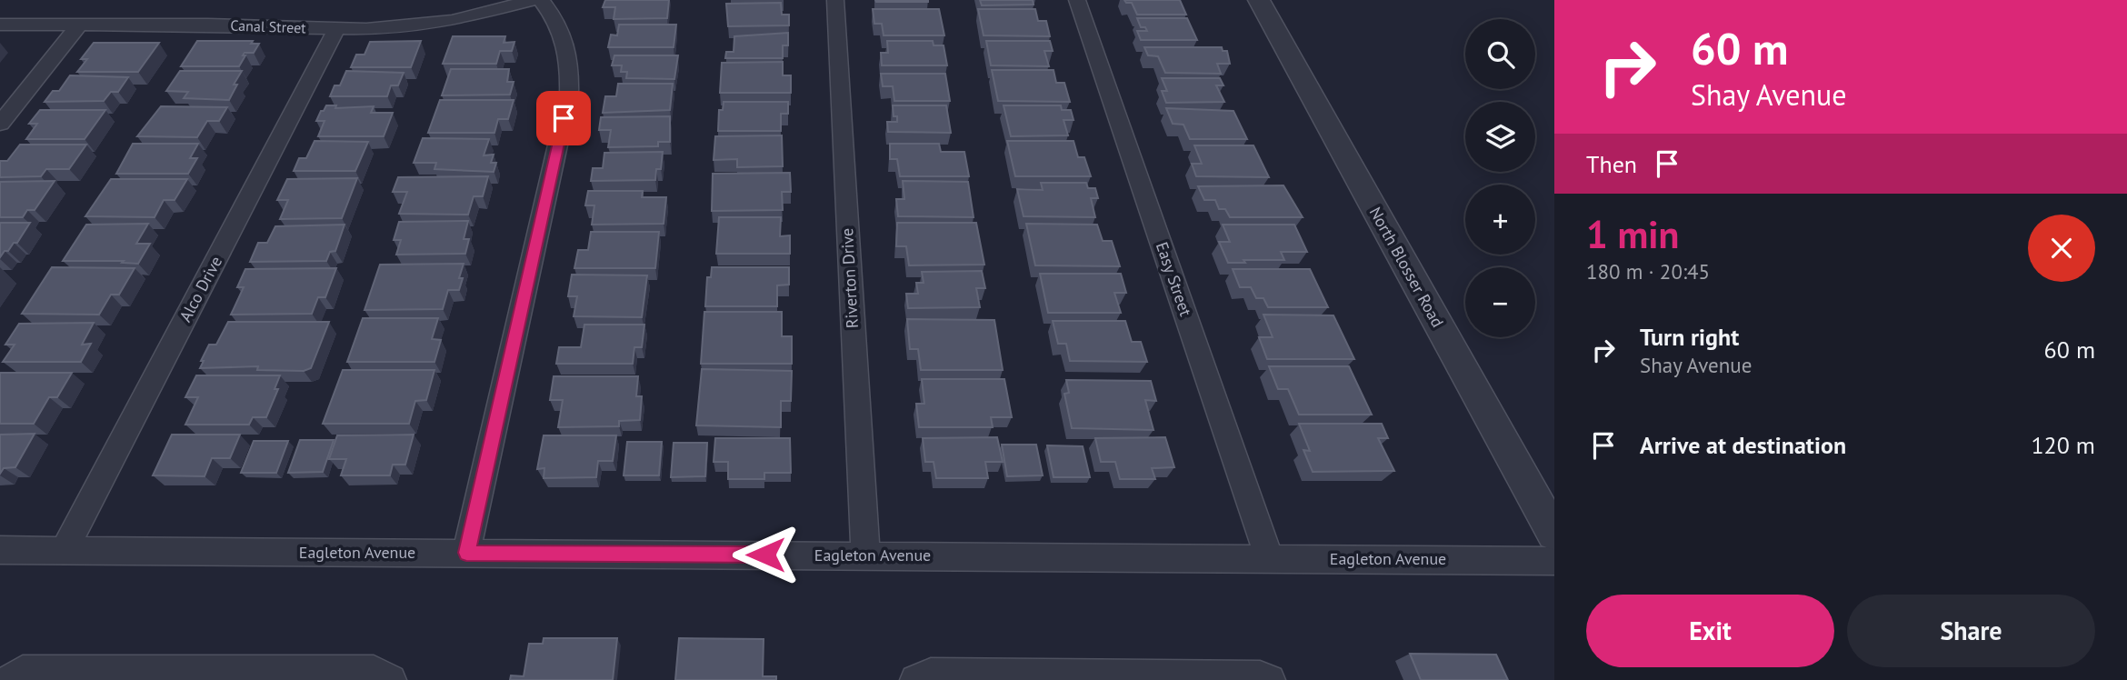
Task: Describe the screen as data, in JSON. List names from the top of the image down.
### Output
{
  "streets": {
    "street": [
      "Canal Street",
      "North Blosser Road",
      "Riverton Drive",
      "Easy Street",
      "Alco Drive",
      "Eagleton Avenue"
    ]
  },
  "crossings": [
    ["Canal Street", "Alco Drive"],
    ["Riverton Drive", "Eagleton Avenue"],
    ["Easy Street", "Eagleton Avenue"],
    ["Alco Drive", "Eagleton Avenue"]
  ],
  "page": {
    "turn": ["60 m", "Shay Avenue"],
    "map_buttons": ["+", "−"],
    "then": "Then",
    "heading": ["1 min", "180 m · 20:45"],
    "list": [
      {
        "name": "Turn right",
        "note": "Shay Avenue",
        "value": "60 m"
      },
      {
        "name": "Arrive at destination",
        "value": "120 m"
      }
    ],
    "buttons": ["Exit", "Share"]
  }
}
